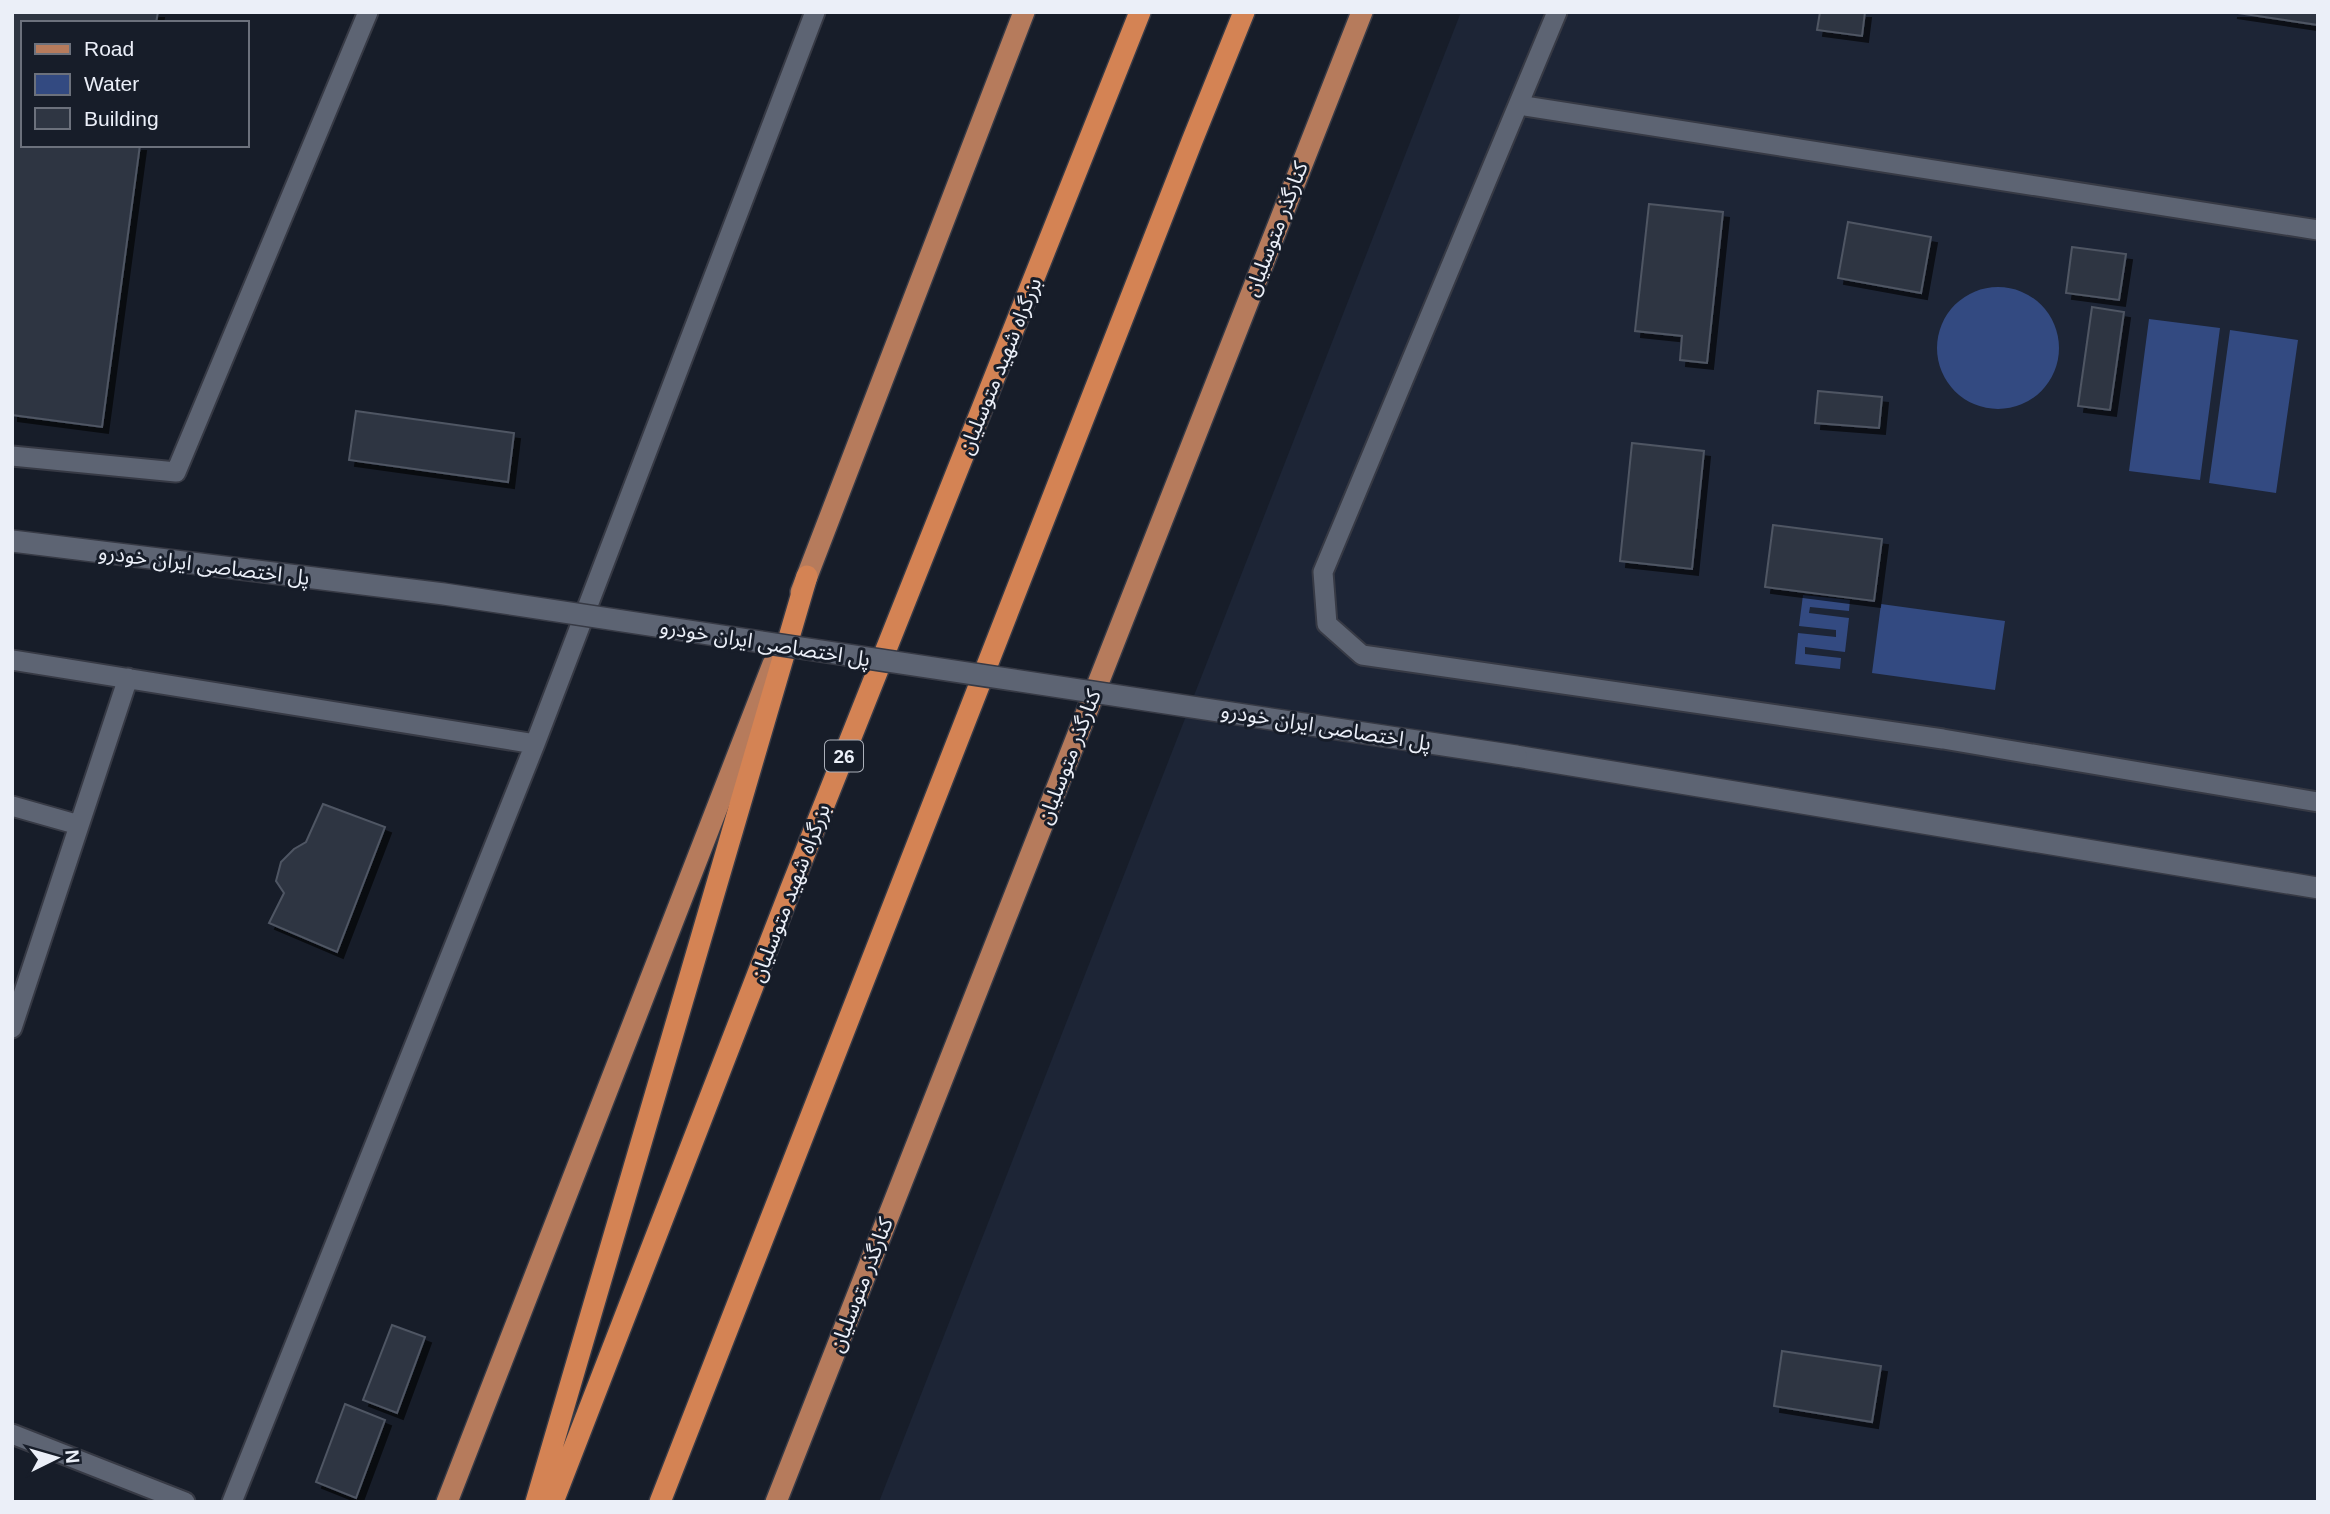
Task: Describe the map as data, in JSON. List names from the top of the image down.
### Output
{
  "streets": {
    "highway": ["بزرگراه شهید متوسلیان", "26"],
    "main road": ["کنارگذر متوسلیان"],
    "street": ["پل اختصاصی ایران خودرو"]
  },
  "legend": ["Road", "Water", "Building"],
  "north": "right"
}
